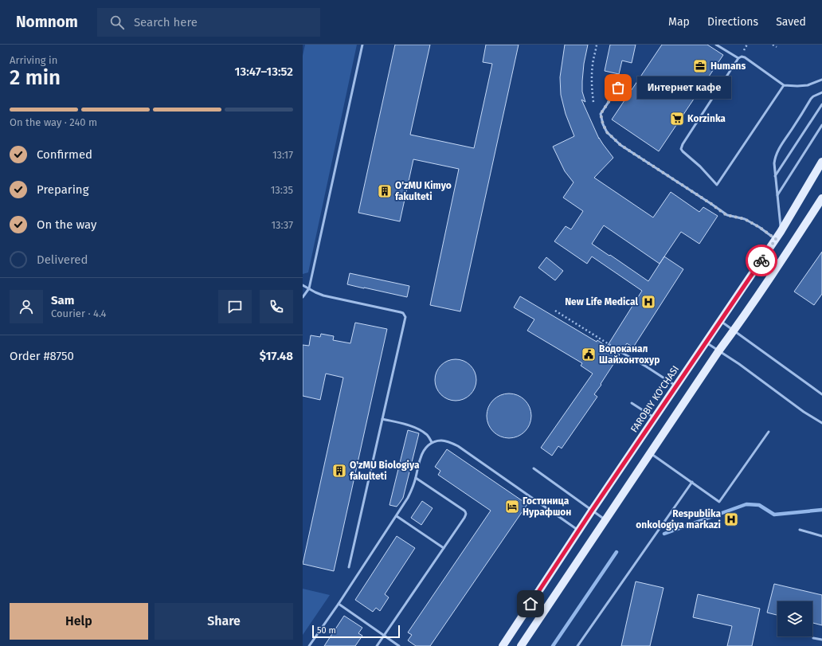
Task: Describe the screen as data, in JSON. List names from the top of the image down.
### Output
{
  "streets": {
    "main road": ["FAROBIY KO'CHASI"]
  },
  "places": {
    "office": ["Humans"],
    "other": ["Интернет кафе"],
    "supermarket": ["Korzinka"],
    "building": ["O'zMU Kimyo fakulteti", "O'zMU Biologiya fakulteti"],
    "hospital": ["New Life Medical", "Respublika onkologiya markazi"],
    "public building": ["Водоканал Шайхонтохур"],
    "hotel": ["Гостиница Нурафшон"]
  },
  "scale_bar": "50 m",
  "page": {
    "header": "Nomnom",
    "search": "Search here",
    "nav": ["Map", "Directions", "Saved"],
    "heading": ["2 min", "Arriving in", "13:47–13:52"],
    "panel": [
      "Sam",
      "Courier · 4.4",
      "Order #8750",
      "$17.48"
    ],
    "bubble": "Интернет кафе",
    "bar": "On the way · 240 m",
    "list": [
      ["Confirmed", "13:17"],
      ["Preparing", "13:35"],
      ["On the way", "13:37"],
      "Delivered"
    ],
    "buttons": ["Help", "Share"],
    "scale": "50 m"
  }
}
